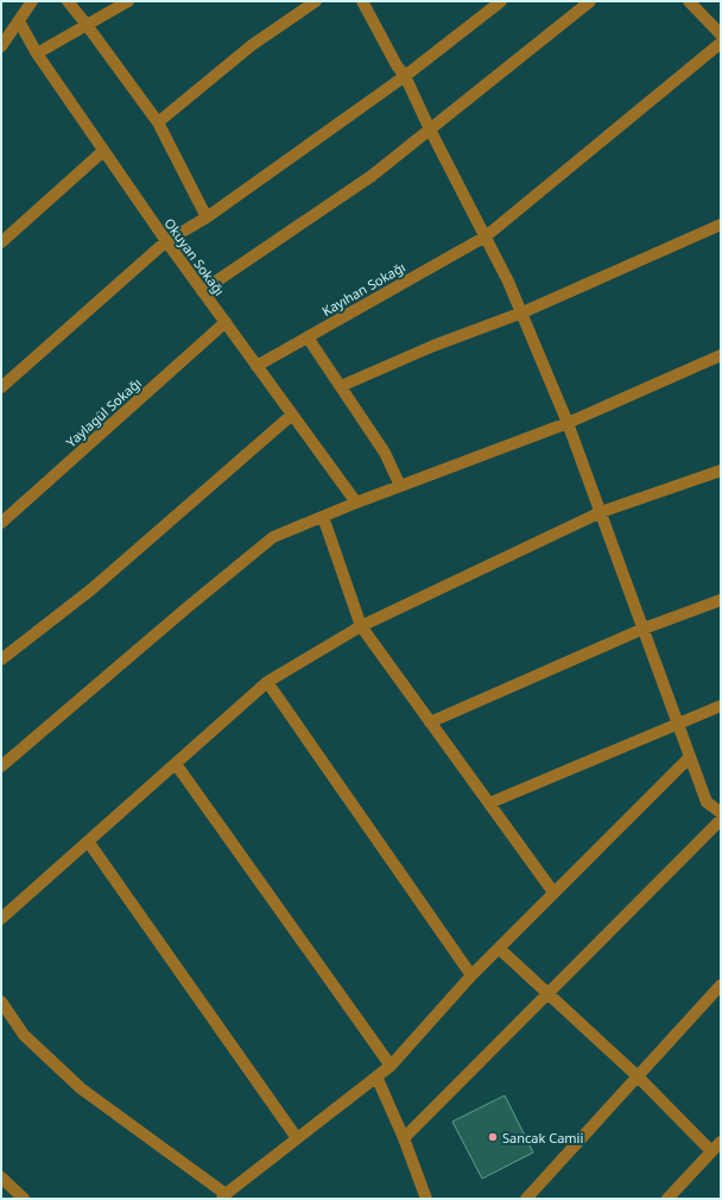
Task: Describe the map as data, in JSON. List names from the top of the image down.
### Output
{
  "streets": {
    "street": ["Okuyan Sokağı", "Kayıhan Sokağı", "Yaylagül Sokağı"]
  },
  "crossings": [
    ["Okuyan Sokağı", "Kayıhan Sokağı"],
    ["Okuyan Sokağı", "Yaylagül Sokağı"]
  ],
  "places": ["Sancak Camii"]
}
